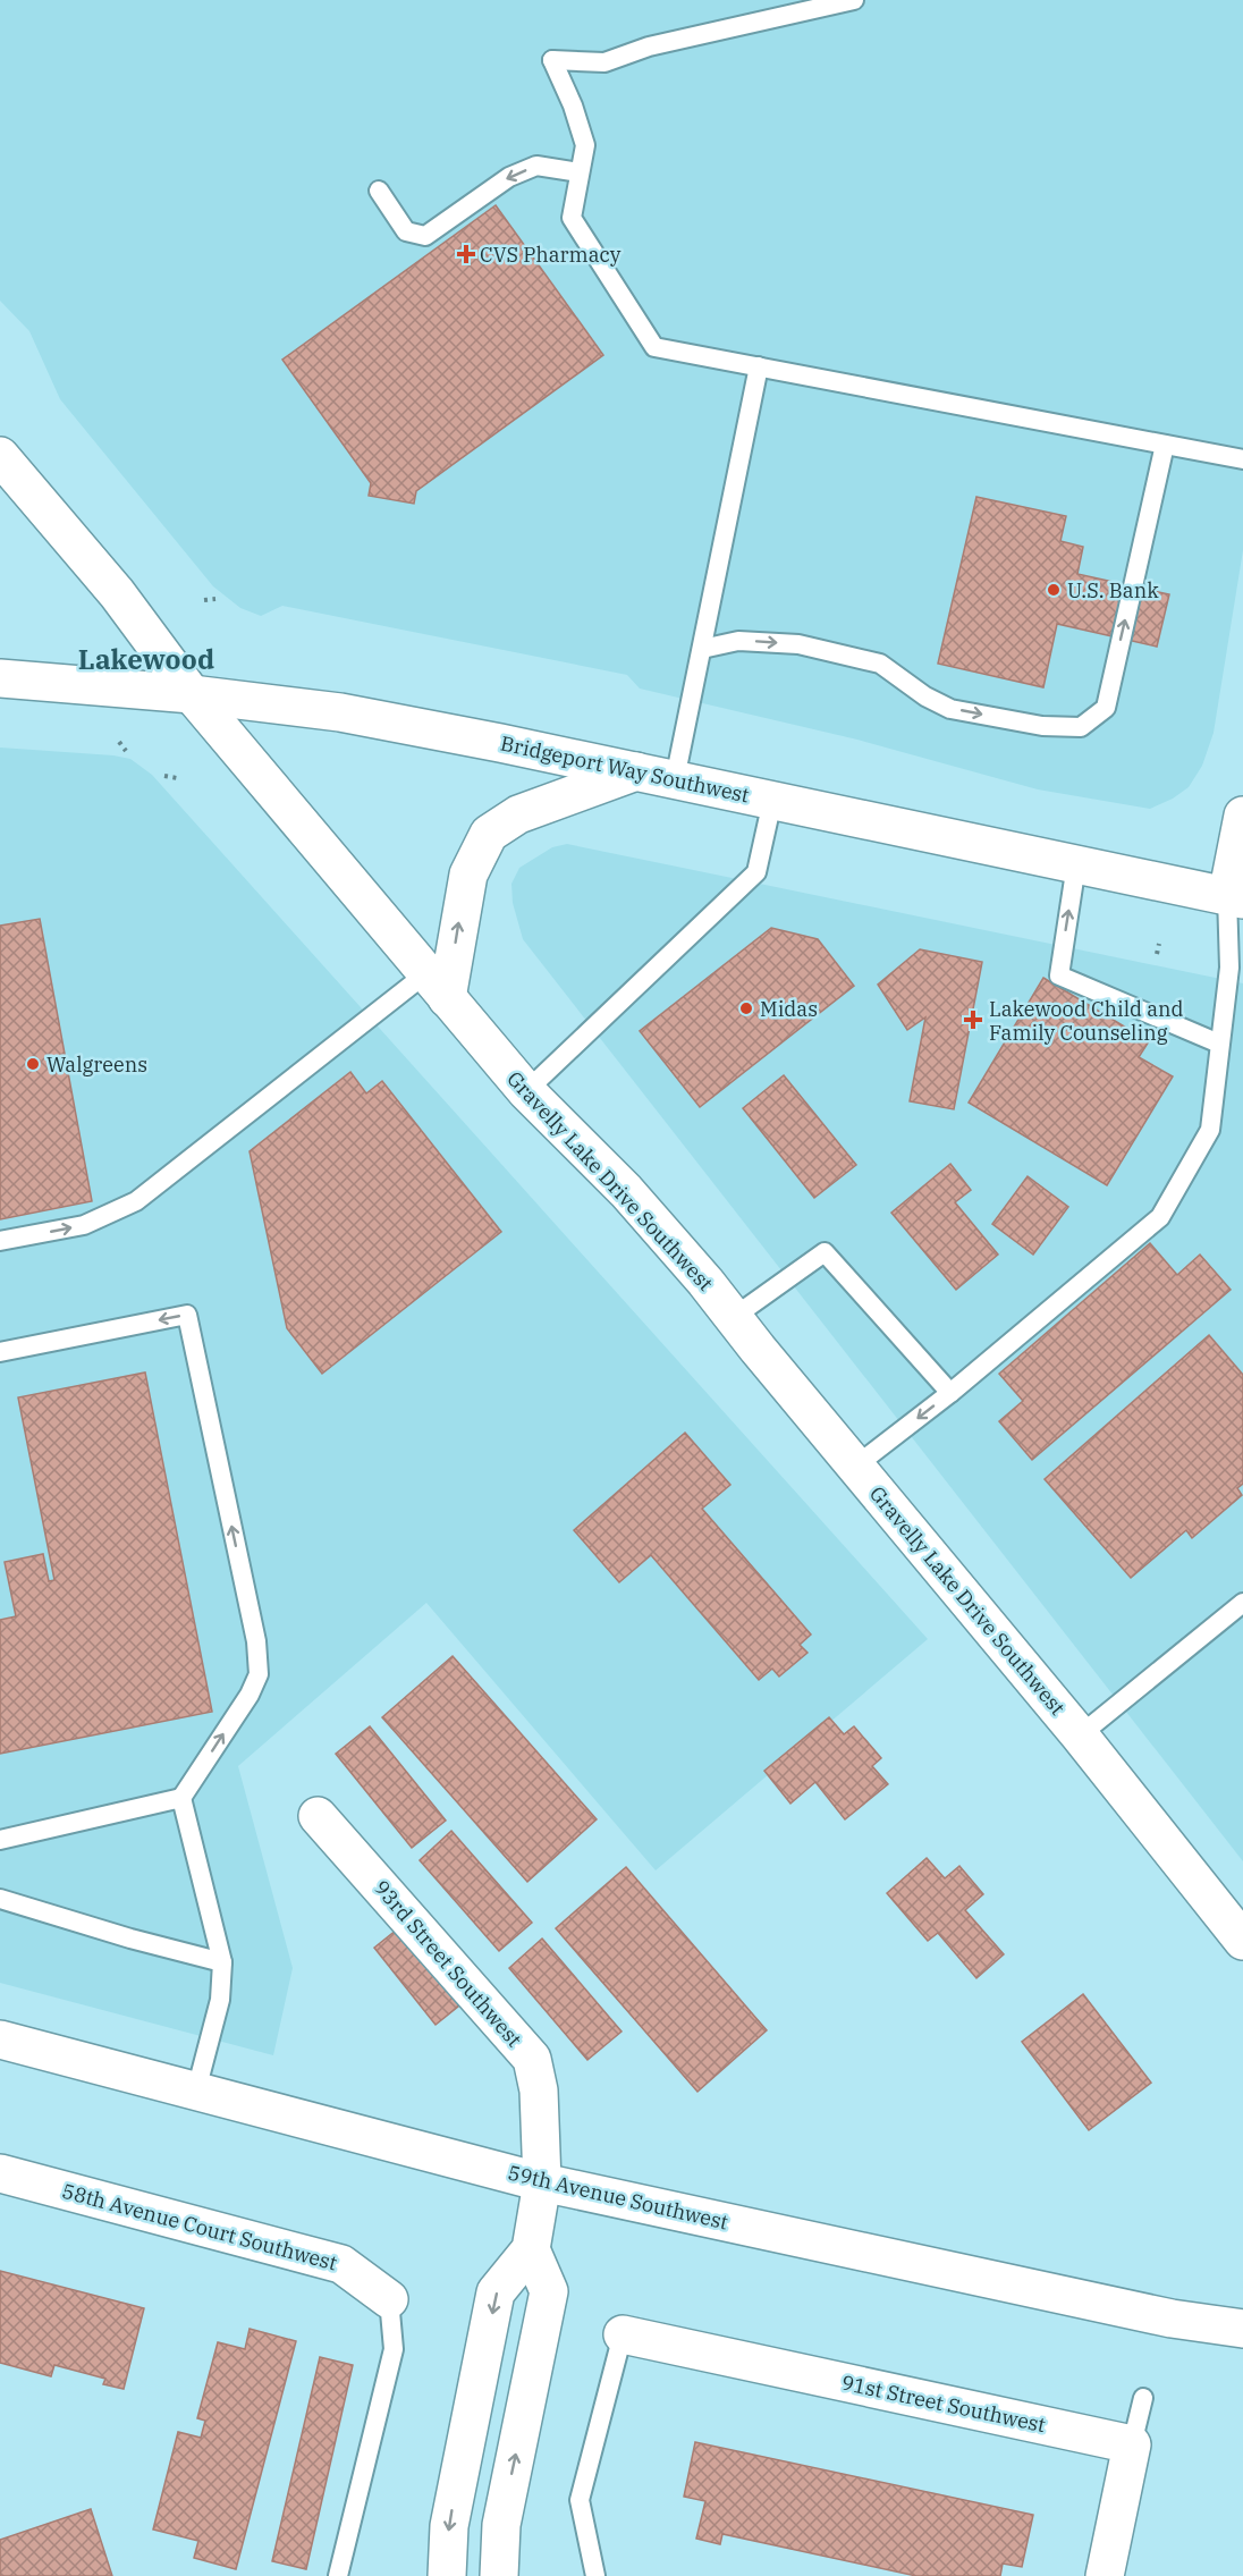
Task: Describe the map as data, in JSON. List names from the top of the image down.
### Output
{
  "streets": {
    "street": [
      "Bridgeport Way Southwest",
      "Gravelly Lake Drive Southwest",
      "93rd Street Southwest",
      "59th Avenue Southwest",
      "58th Avenue Court Southwest",
      "91st Street Southwest"
    ]
  },
  "crossings": [
    ["Bridgeport Way Southwest", "Gravelly Lake Drive Southwest"],
    ["93rd Street Southwest", "59th Avenue Southwest"]
  ],
  "districts": ["Lakewood"],
  "places": {
    "health": ["CVS Pharmacy", "Lakewood Child and Family Counseling"],
    "other": ["U.S. Bank", "Midas", "Walgreens"]
  }
}
